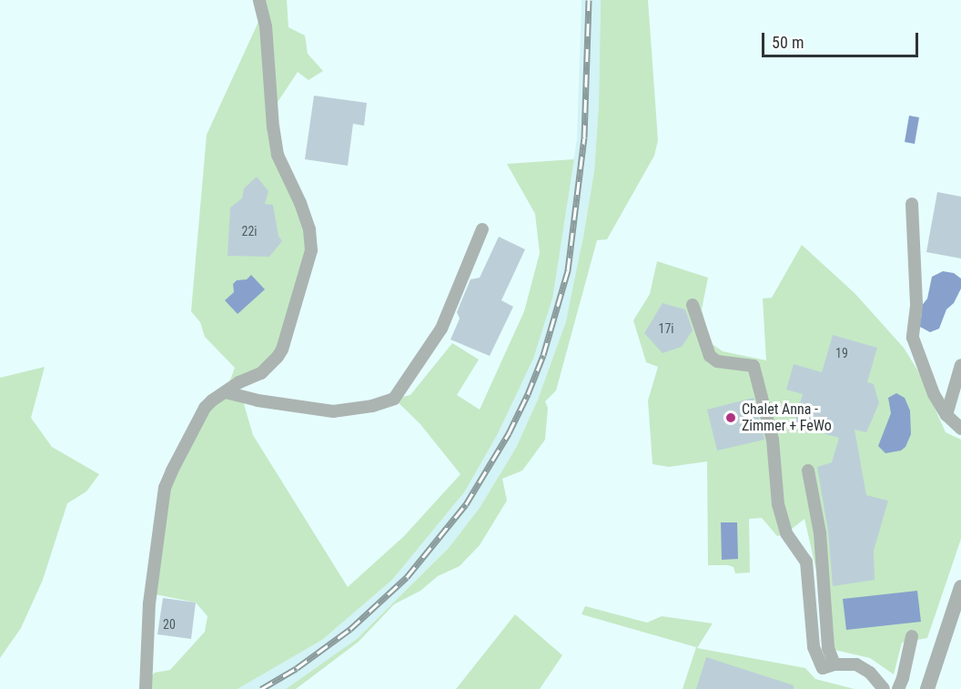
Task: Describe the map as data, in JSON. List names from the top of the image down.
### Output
{
  "places": ["Chalet Anna - Zimmer + FeWo"],
  "house_numbers": [
    "22i",
    "17i",
    "19",
    "20"
  ],
  "scale_bar": "50 m"
}
